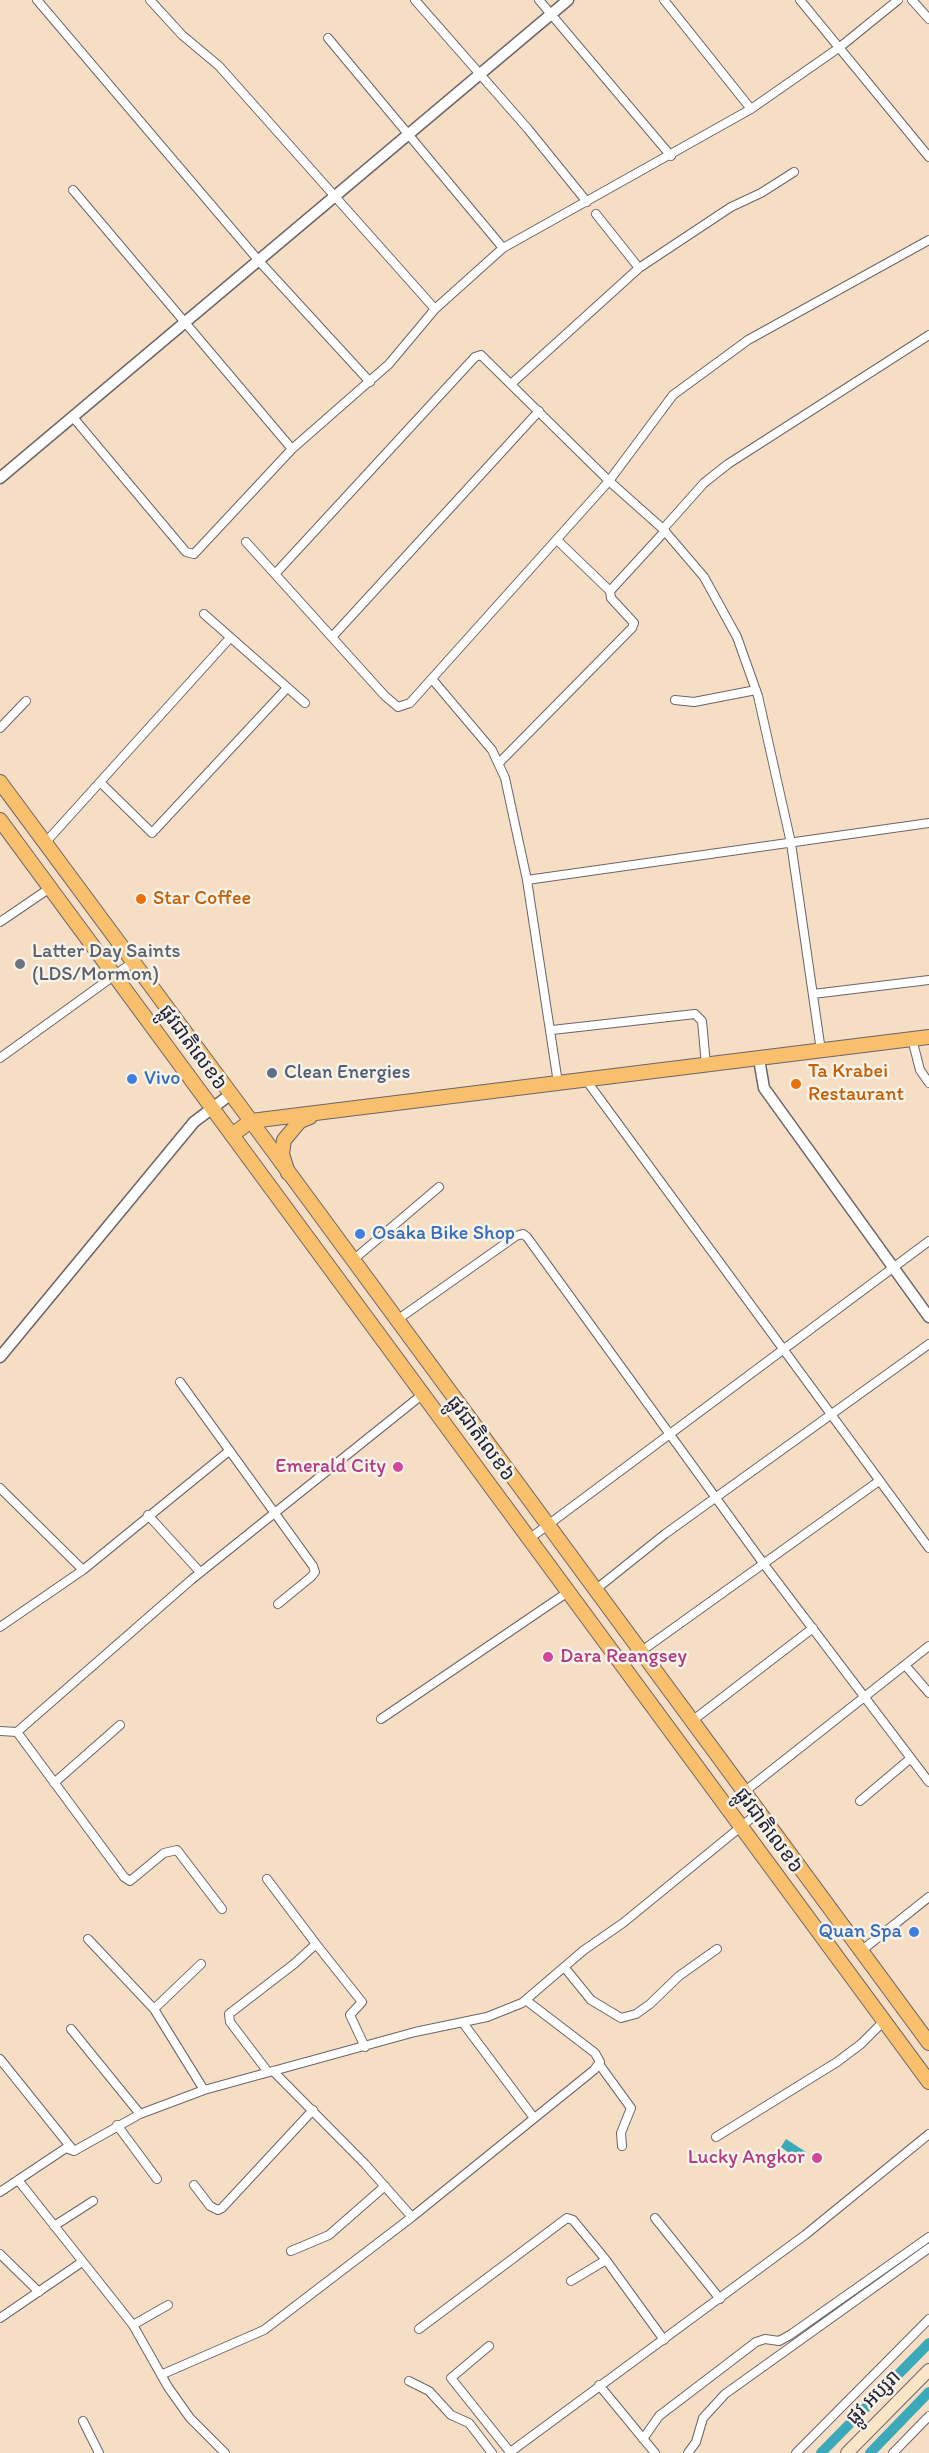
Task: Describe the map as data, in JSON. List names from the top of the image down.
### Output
{
  "streets": {
    "main road": ["ផ្លូវជាតិលេខ៦", "ផ្លូវ អប្សរា"]
  },
  "places": [
    "Star Coffee",
    "Latter Day Saints (LDS/Mormon)",
    "Clean Energies",
    "Vivo",
    "Ta Krabei Restaurant",
    "Osaka Bike Shop",
    "Emerald City",
    "Dara Reangsey",
    "Quan Spa",
    "Lucky Angkor"
  ]
}
